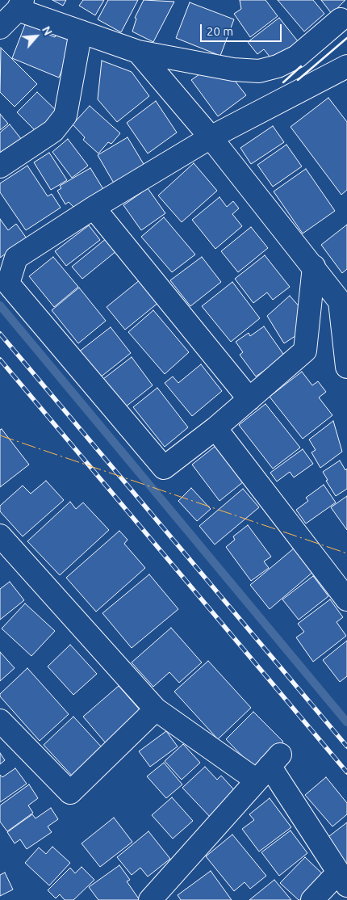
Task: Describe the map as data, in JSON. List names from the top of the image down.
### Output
{
  "scale_bar": "20 m",
  "north": "top right"
}
